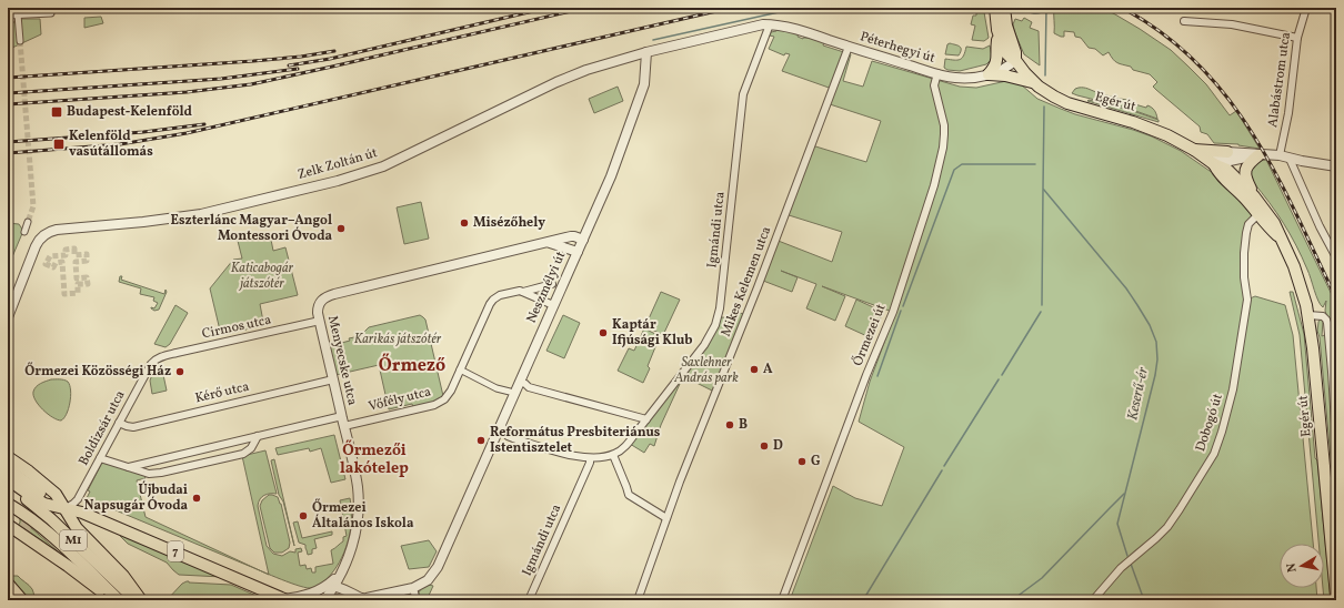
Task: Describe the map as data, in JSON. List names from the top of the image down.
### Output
{
  "streets": {
    "main road": ["Egér út", "M1", "7"],
    "street": [
      "Péterhegyi út",
      "Alabástrom utca",
      "Zelk Zoltán út",
      "Igmándi utca",
      "Mikes Kelemen utca",
      "Neszmélyi út",
      "Cirmos utca",
      "Őrmezei út",
      "Menyecske utca",
      "Kérő utca",
      "Vőfély utca",
      "Dobogó út",
      "Boldizsár utca"
    ]
  },
  "crossings": [
    ["Péterhegyi út", "Egér út"],
    ["Péterhegyi út", "Igmándi utca"],
    ["Péterhegyi út", "Mikes Kelemen utca"],
    ["Péterhegyi út", "Őrmezei út"],
    ["Egér út", "Dobogó út"],
    ["Zelk Zoltán út", "Neszmélyi út"],
    ["Neszmélyi út", "Menyecske utca"],
    ["Cirmos utca", "Menyecske utca"],
    ["Cirmos utca", "Boldizsár utca"],
    ["Menyecske utca", "Kérő utca"],
    ["Menyecske utca", "Vőfély utca"],
    ["Kérő utca", "Boldizsár utca"],
    ["Boldizsár utca", "7"]
  ],
  "districts": ["Őrmező", "Őrmezői lakótelep"],
  "water": ["Keserű-ér"],
  "parks": ["Katicabogár játszótér", "Karikás játszótér", "Saxlehner András park"],
  "places": {
    "transit": ["Budapest-Kelenföld", "Kelenföld vasútállomás"],
    "other": [
      "Misézőhely",
      "Eszterlánc Magyar–Angol Montessori Óvoda",
      "Kaptár Ifjúsági Klub",
      "A",
      "Őrmezei Közösségi Ház",
      "B",
      "Református Presbiteriánus Istentisztelet",
      "D",
      "G",
      "Újbudai Napsugár Óvoda",
      "Őrmezei Általános Iskola"
    ]
  },
  "north": "left"
}
